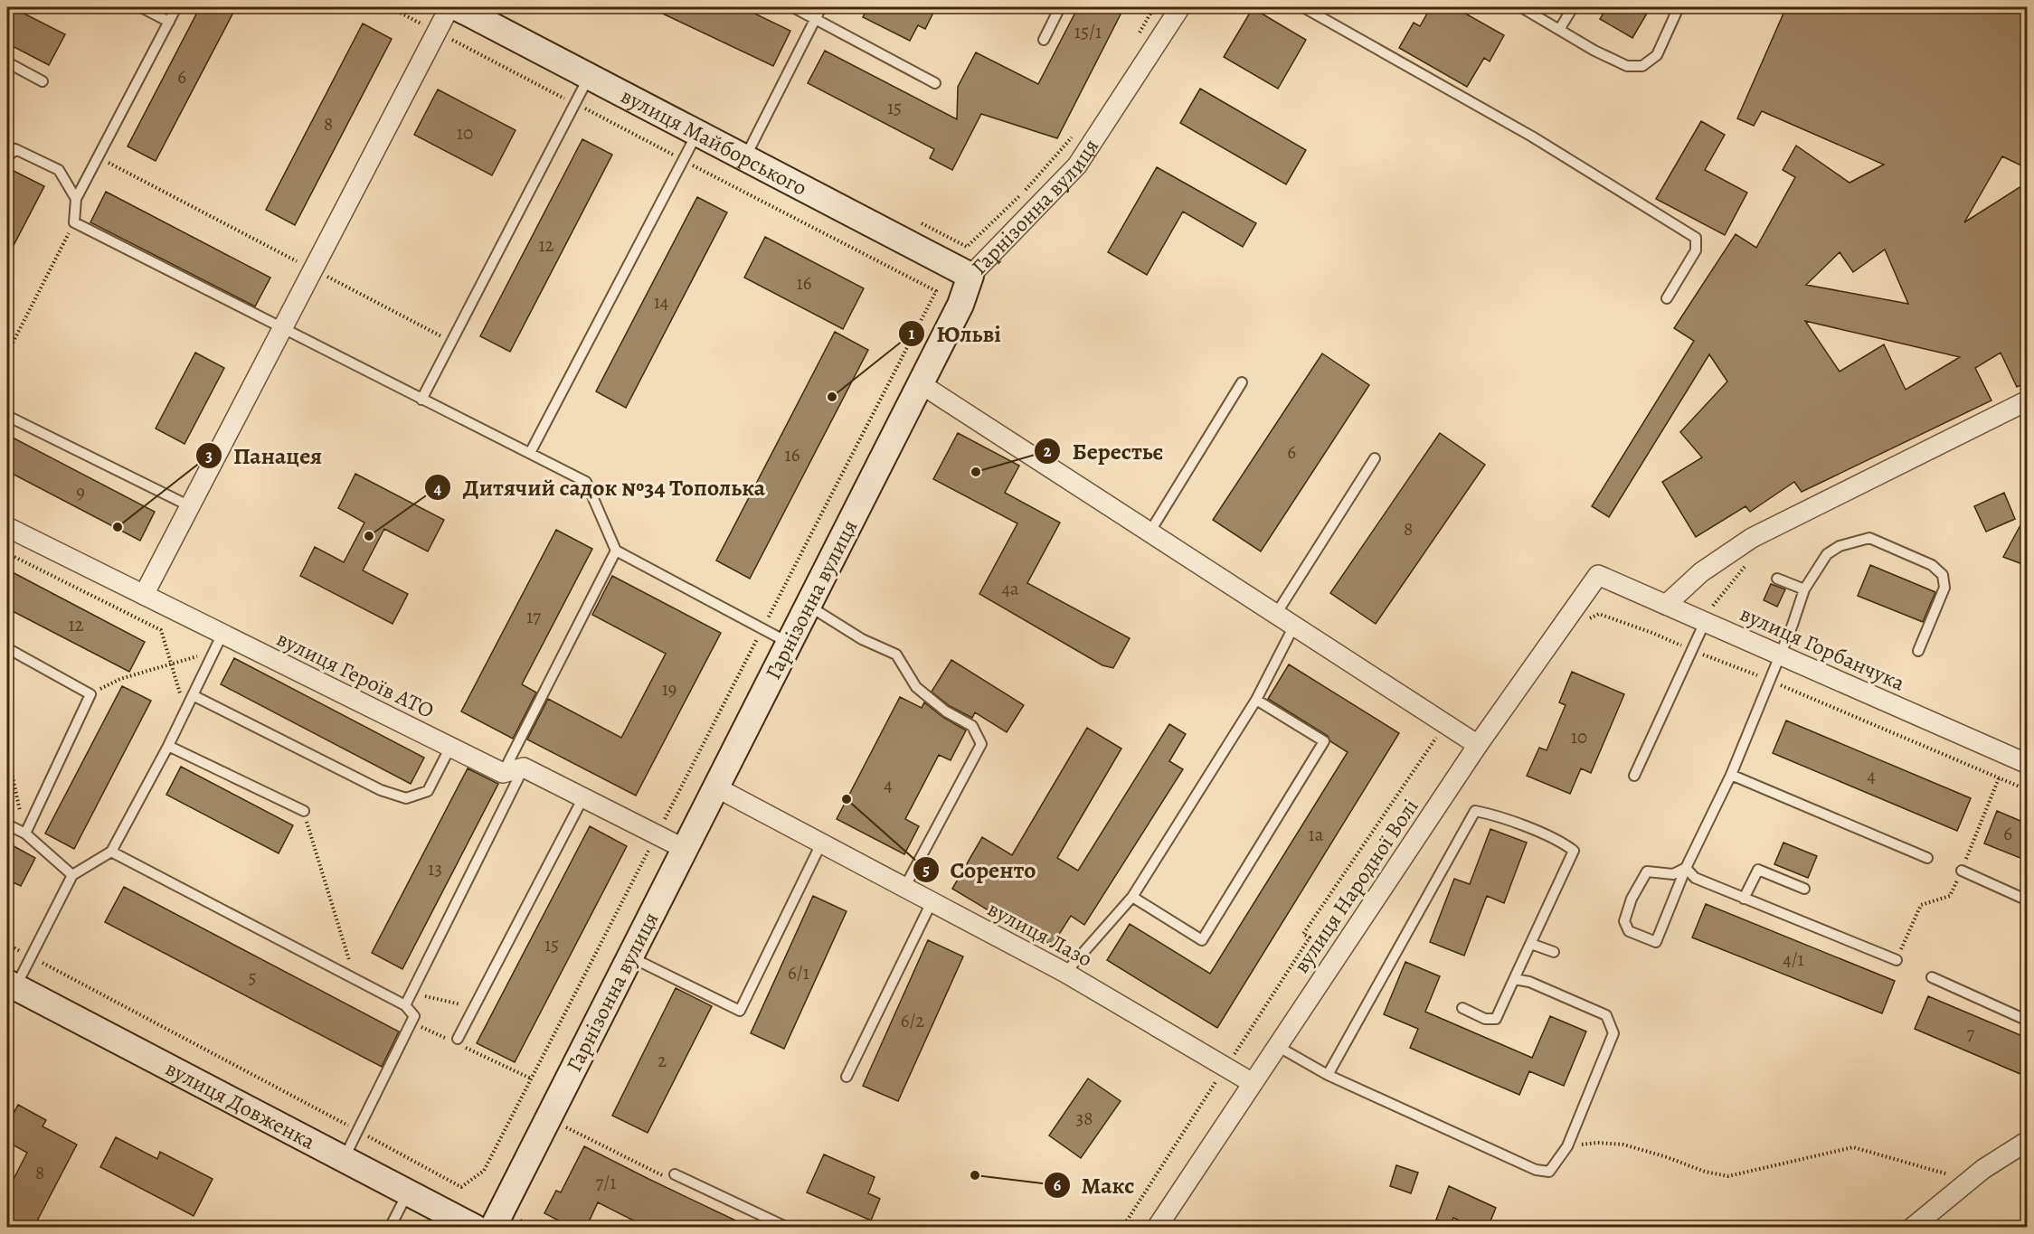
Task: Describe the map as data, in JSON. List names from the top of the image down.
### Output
{
  "streets": {
    "street": [
      "вулиця Майборського",
      "Гарнізонна вулиця",
      "вулиця Горбанчука",
      "вулиця Героїв АТО",
      "вулиця Народної Волі",
      "вулиця Лазо",
      "вулиця Довженка"
    ]
  },
  "crossings": [
    ["вулиця Майборського", "Гарнізонна вулиця"],
    ["Гарнізонна вулиця", "вулиця Лазо"],
    ["вулиця Горбанчука", "вулиця Народної Волі"],
    ["вулиця Народної Волі", "вулиця Лазо"]
  ],
  "places": [
    "Юльві",
    "Берестьє",
    "Панацея",
    "Дитячий садок №34 Тополька",
    "Соренто",
    "Макс"
  ],
  "house_numbers": [
    "15/1",
    "6",
    "15",
    "8",
    "10",
    "12",
    "16",
    "14",
    "6",
    "16",
    "9",
    "8",
    "4а",
    "17",
    "12",
    "19",
    "10",
    "4",
    "4",
    "6",
    "1а",
    "13",
    "15",
    "4/1",
    "6/1",
    "5",
    "6/2",
    "7",
    "2",
    "38",
    "8",
    "7/1"
  ]
}
